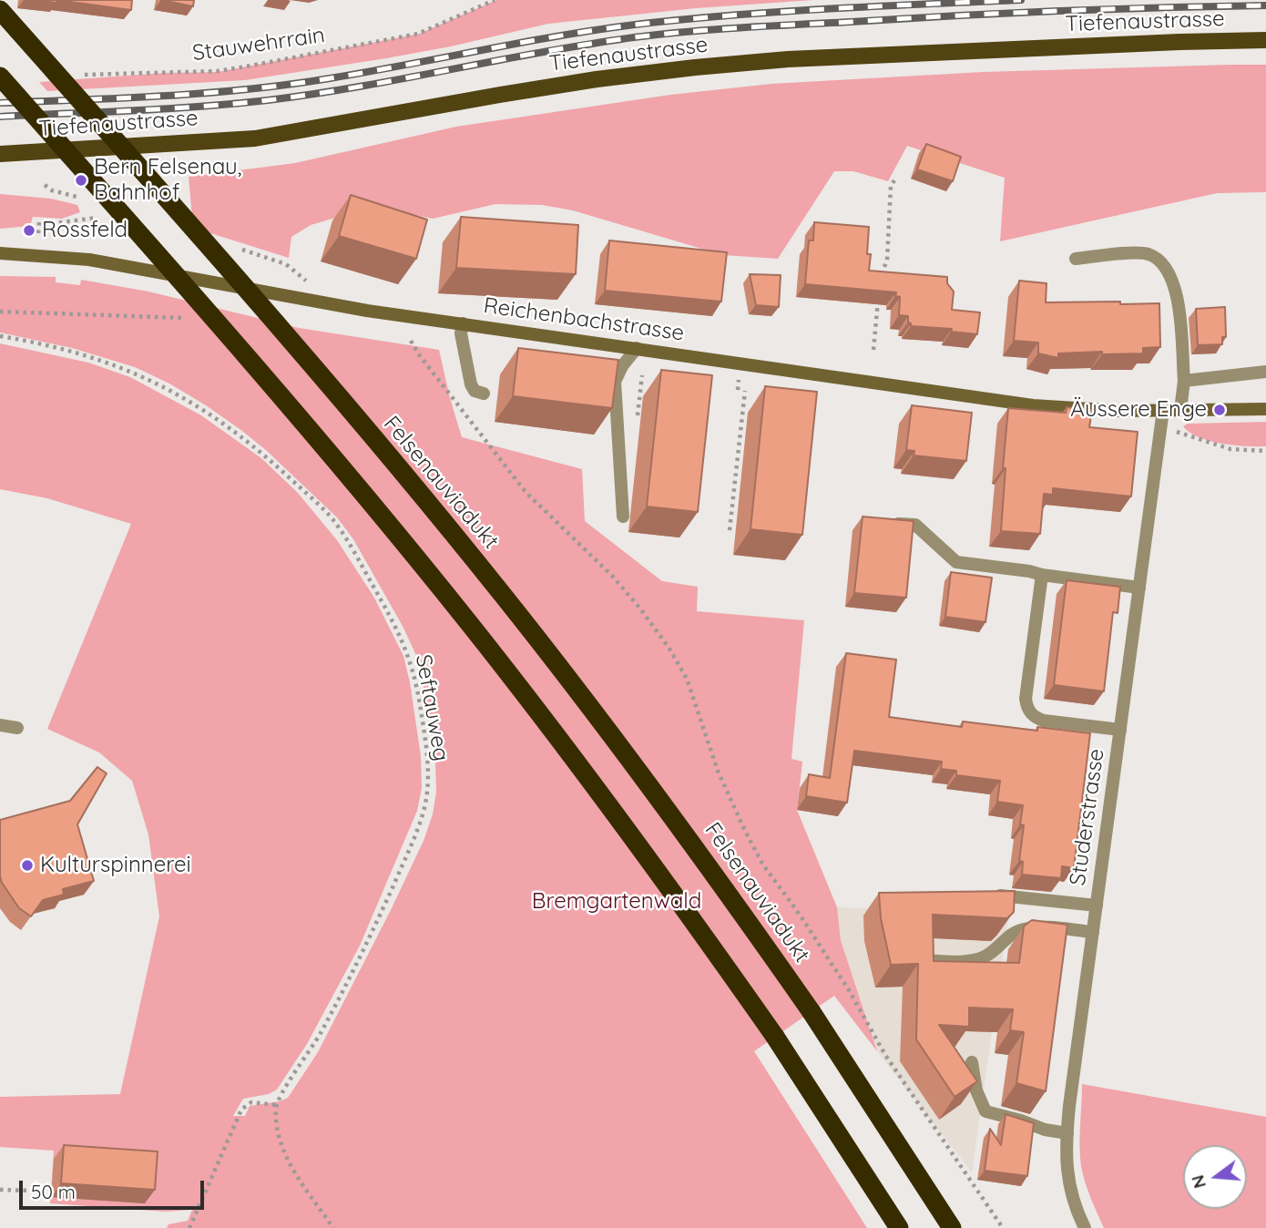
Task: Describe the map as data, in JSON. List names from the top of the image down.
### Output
{
  "streets": {
    "highway": ["Felsenauviadukt"],
    "main road": ["Tiefenaustrasse"],
    "street": ["Reichenbachstrasse", "Studerstrasse"],
    "path": ["Stauwehrrain", "Seftauweg"]
  },
  "crossings": [
    ["Reichenbachstrasse", "Studerstrasse"]
  ],
  "parks": ["Bremgartenwald"],
  "places": [
    "Bern Felsenau, Bahnhof",
    "Rossfeld",
    "Äussere Enge",
    "Kulturspinnerei"
  ],
  "scale_bar": "50 m",
  "north": "left"
}
